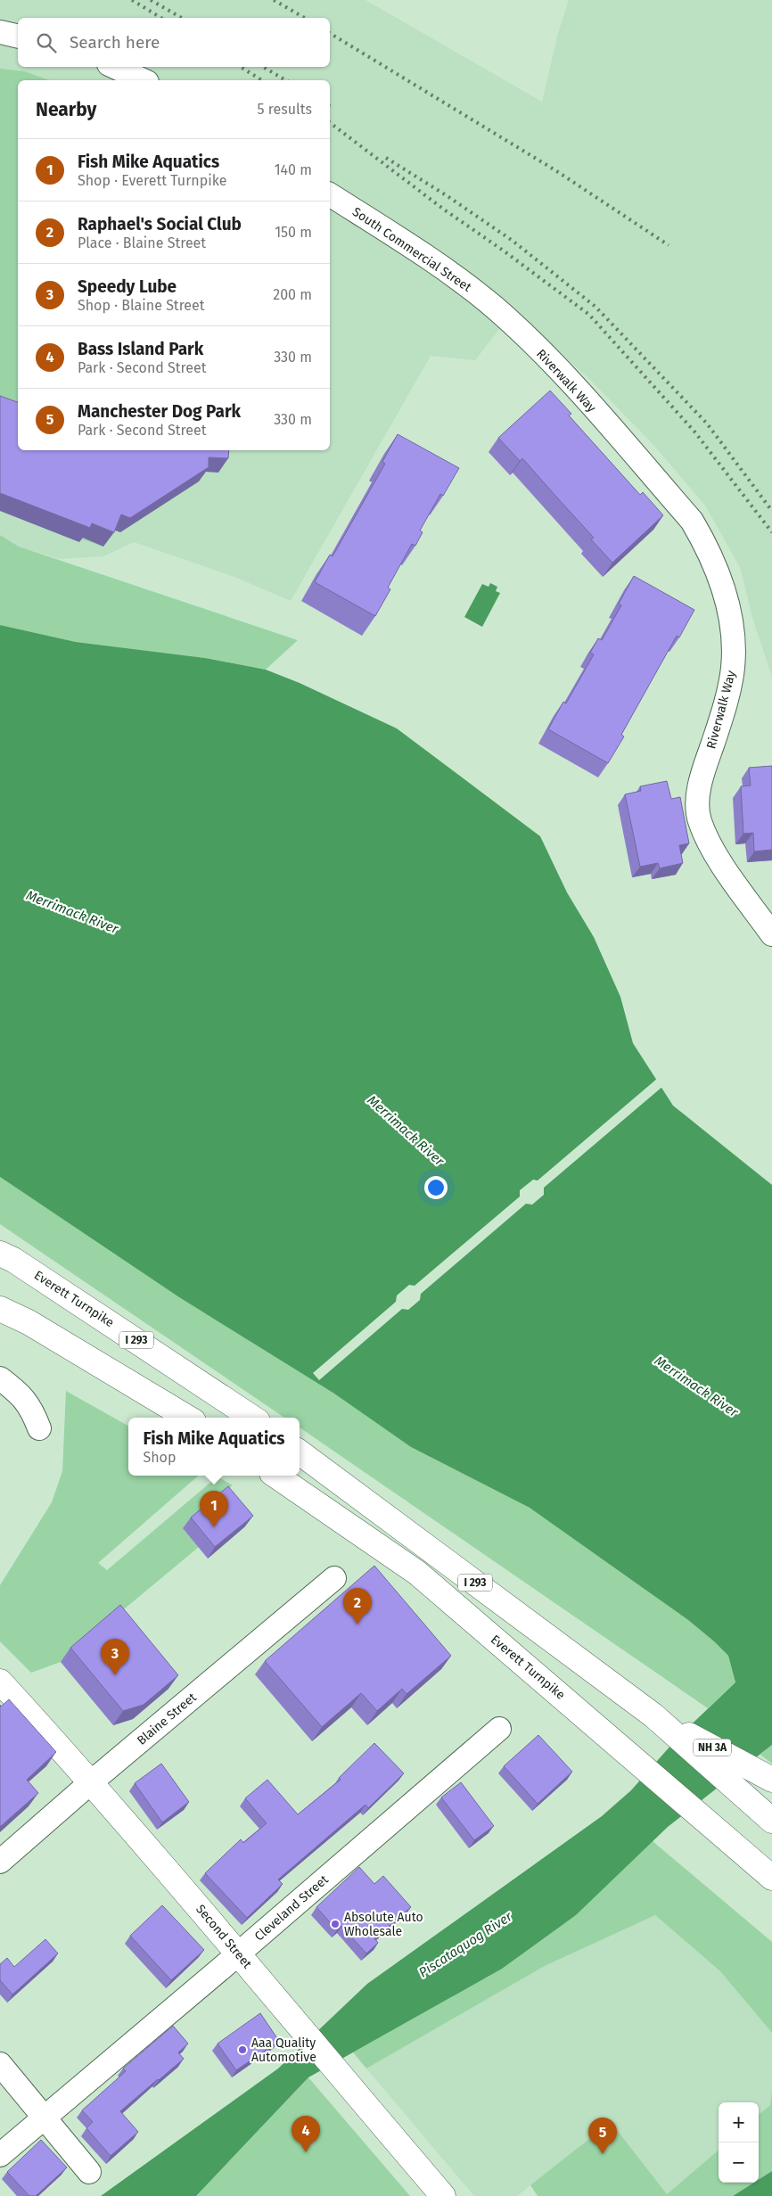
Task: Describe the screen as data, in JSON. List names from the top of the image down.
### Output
{
  "streets": {
    "main road": [
      "Everett Turnpike",
      "I 293",
      "NH 3A",
      "Second Street"
    ],
    "street": [
      "South Commercial Street",
      "Riverwalk Way",
      "Blaine Street",
      "Cleveland Street"
    ]
  },
  "crossings": [
    ["South Commercial Street", "Riverwalk Way"],
    ["I 293", "NH 3A"],
    ["Blaine Street", "Second Street"],
    ["Cleveland Street", "Second Street"]
  ],
  "water": ["Merrimack River", "Piscataquog River"],
  "places": ["Absolute Auto Wholesale", "Aaa Quality Automotive"],
  "page": {
    "search": "Search here",
    "heading": ["Nearby", "5 results"],
    "list": [
      {
        "mark": "1",
        "name": "Fish Mike Aquatics",
        "note": "Shop · Everett Turnpike",
        "value": "140 m"
      },
      {
        "mark": "2",
        "name": "Raphael's Social Club",
        "note": "Place · Blaine Street",
        "value": "150 m"
      },
      {
        "mark": "3",
        "name": "Speedy Lube",
        "note": "Shop · Blaine Street",
        "value": "200 m"
      },
      {
        "mark": "4",
        "name": "Bass Island Park",
        "note": "Park · Second Street",
        "value": "330 m"
      },
      {
        "mark": "5",
        "name": "Manchester Dog Park",
        "note": "Park · Second Street",
        "value": "330 m"
      }
    ],
    "popup": ["Fish Mike Aquatics", "Shop"],
    "pins": [
      "1",
      "2",
      "3",
      "4",
      "5"
    ],
    "map_buttons": ["+", "−"]
  }
}
